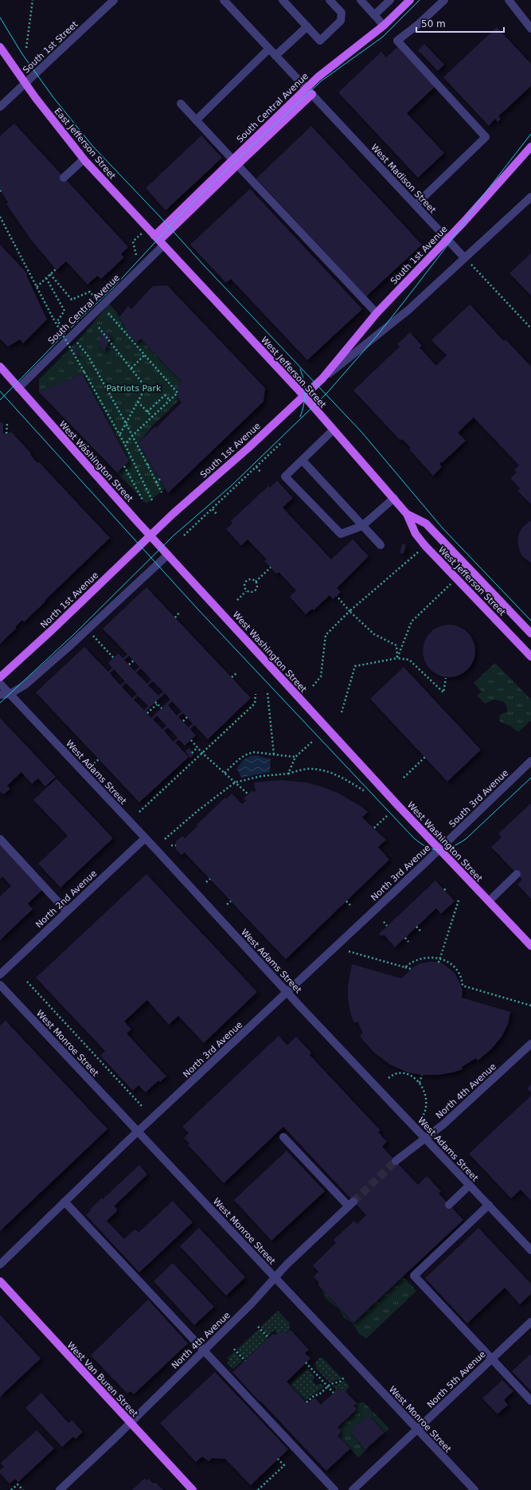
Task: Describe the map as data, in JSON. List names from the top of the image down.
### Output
{
  "streets": {
    "main road": [
      "South Central Avenue",
      "East Jefferson Street",
      "South 1st Avenue",
      "West Jefferson Street",
      "West Washington Street",
      "North 1st Avenue",
      "West Van Buren Street"
    ],
    "street": [
      "South 1st Street",
      "West Madison Street",
      "West Adams Street",
      "South 3rd Avenue",
      "North 3rd Avenue",
      "North 2nd Avenue",
      "West Monroe Street",
      "North 4th Avenue",
      "North 5th Avenue"
    ]
  },
  "crossings": [
    ["South 1st Street", "East Jefferson Street"],
    ["South Central Avenue", "East Jefferson Street"],
    ["South Central Avenue", "West Madison Street"],
    ["South Central Avenue", "West Jefferson Street"],
    ["South Central Avenue", "West Washington Street"],
    ["East Jefferson Street", "West Jefferson Street"],
    ["West Madison Street", "South 1st Avenue"],
    ["South 1st Avenue", "West Jefferson Street"],
    ["South 1st Avenue", "West Washington Street"],
    ["South 1st Avenue", "North 1st Avenue"],
    ["West Washington Street", "North 1st Avenue"],
    ["West Washington Street", "South 3rd Avenue"],
    ["West Washington Street", "North 3rd Avenue"],
    ["West Adams Street", "North 3rd Avenue"],
    ["West Adams Street", "North 2nd Avenue"],
    ["West Adams Street", "North 4th Avenue"],
    ["South 3rd Avenue", "North 3rd Avenue"],
    ["North 3rd Avenue", "West Monroe Street"],
    ["West Monroe Street", "North 4th Avenue"],
    ["West Monroe Street", "North 5th Avenue"],
    ["North 4th Avenue", "West Van Buren Street"]
  ],
  "parks": ["Patriots Park"],
  "scale_bar": "50 m"
}
